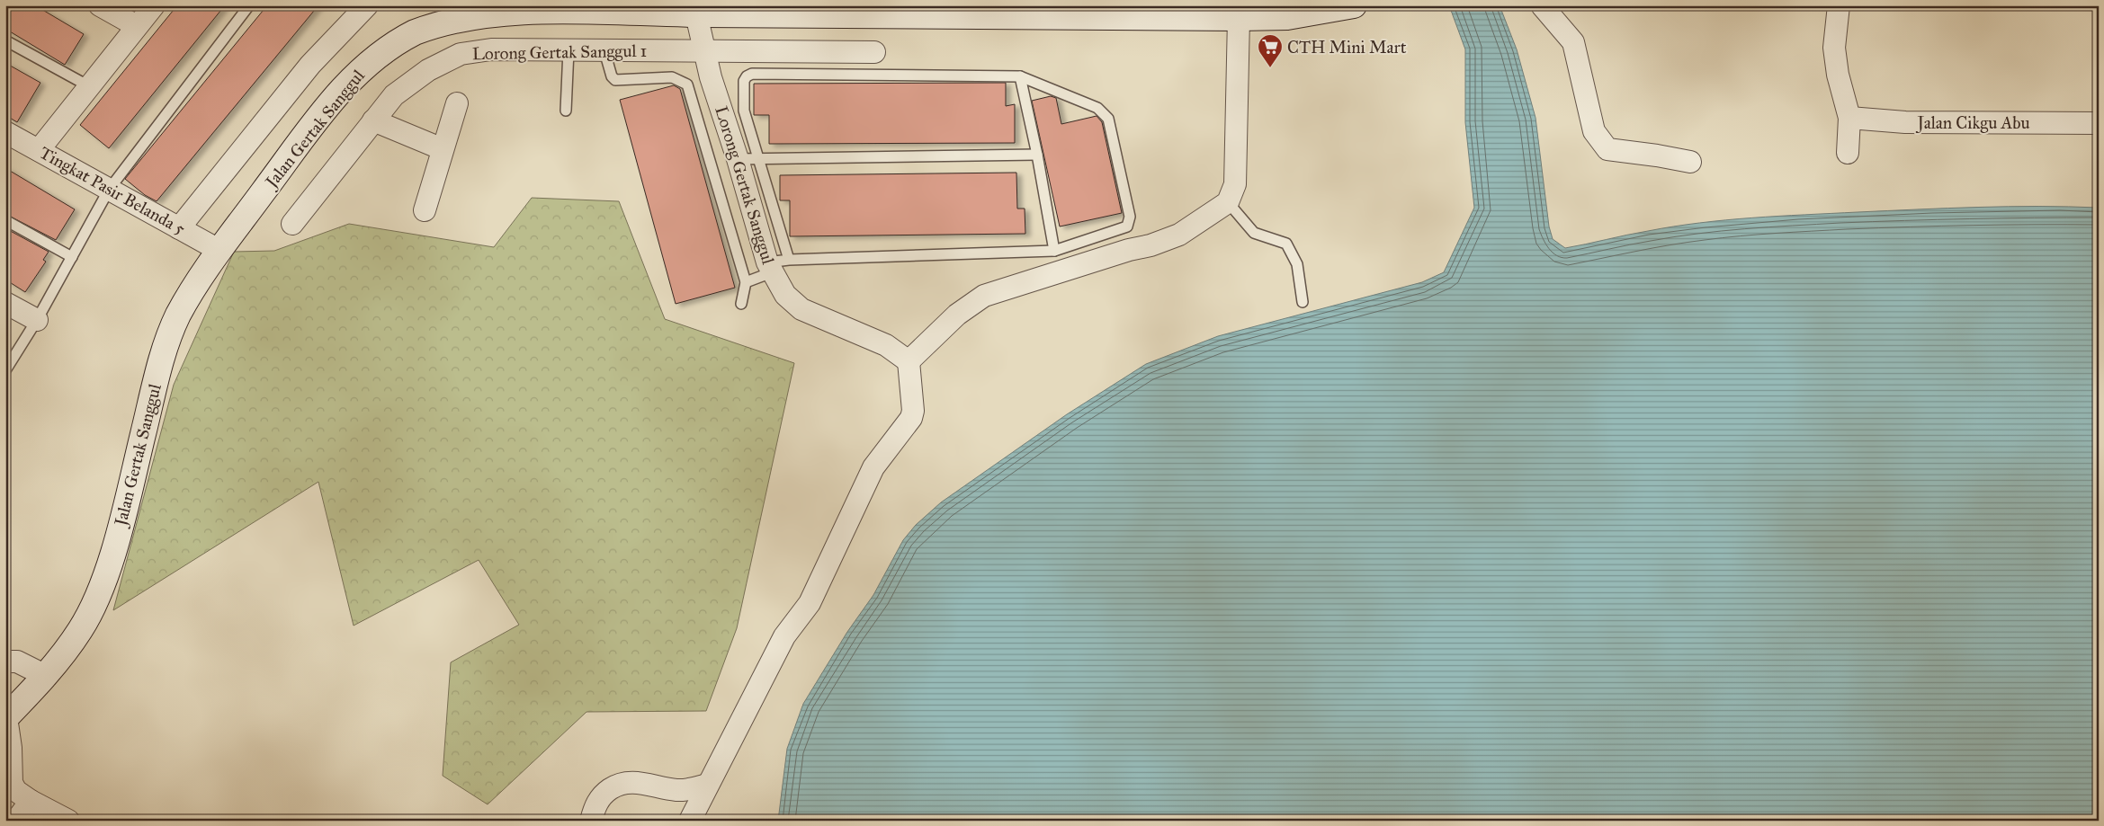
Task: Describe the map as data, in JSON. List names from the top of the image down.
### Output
{
  "streets": {
    "main road": ["Jalan Gertak Sanggul"],
    "street": [
      "Lorong Gertak Sanggul 1",
      "Jalan Cikgu Abu",
      "Lorong Gertak Sanggul",
      "Tingkat Pasir Belanda 5"
    ]
  },
  "crossings": [
    ["Lorong Gertak Sanggul 1", "Lorong Gertak Sanggul"],
    ["Jalan Gertak Sanggul", "Lorong Gertak Sanggul"],
    ["Jalan Gertak Sanggul", "Tingkat Pasir Belanda 5"]
  ],
  "places": {
    "supermarket": ["CTH Mini Mart"]
  }
}
